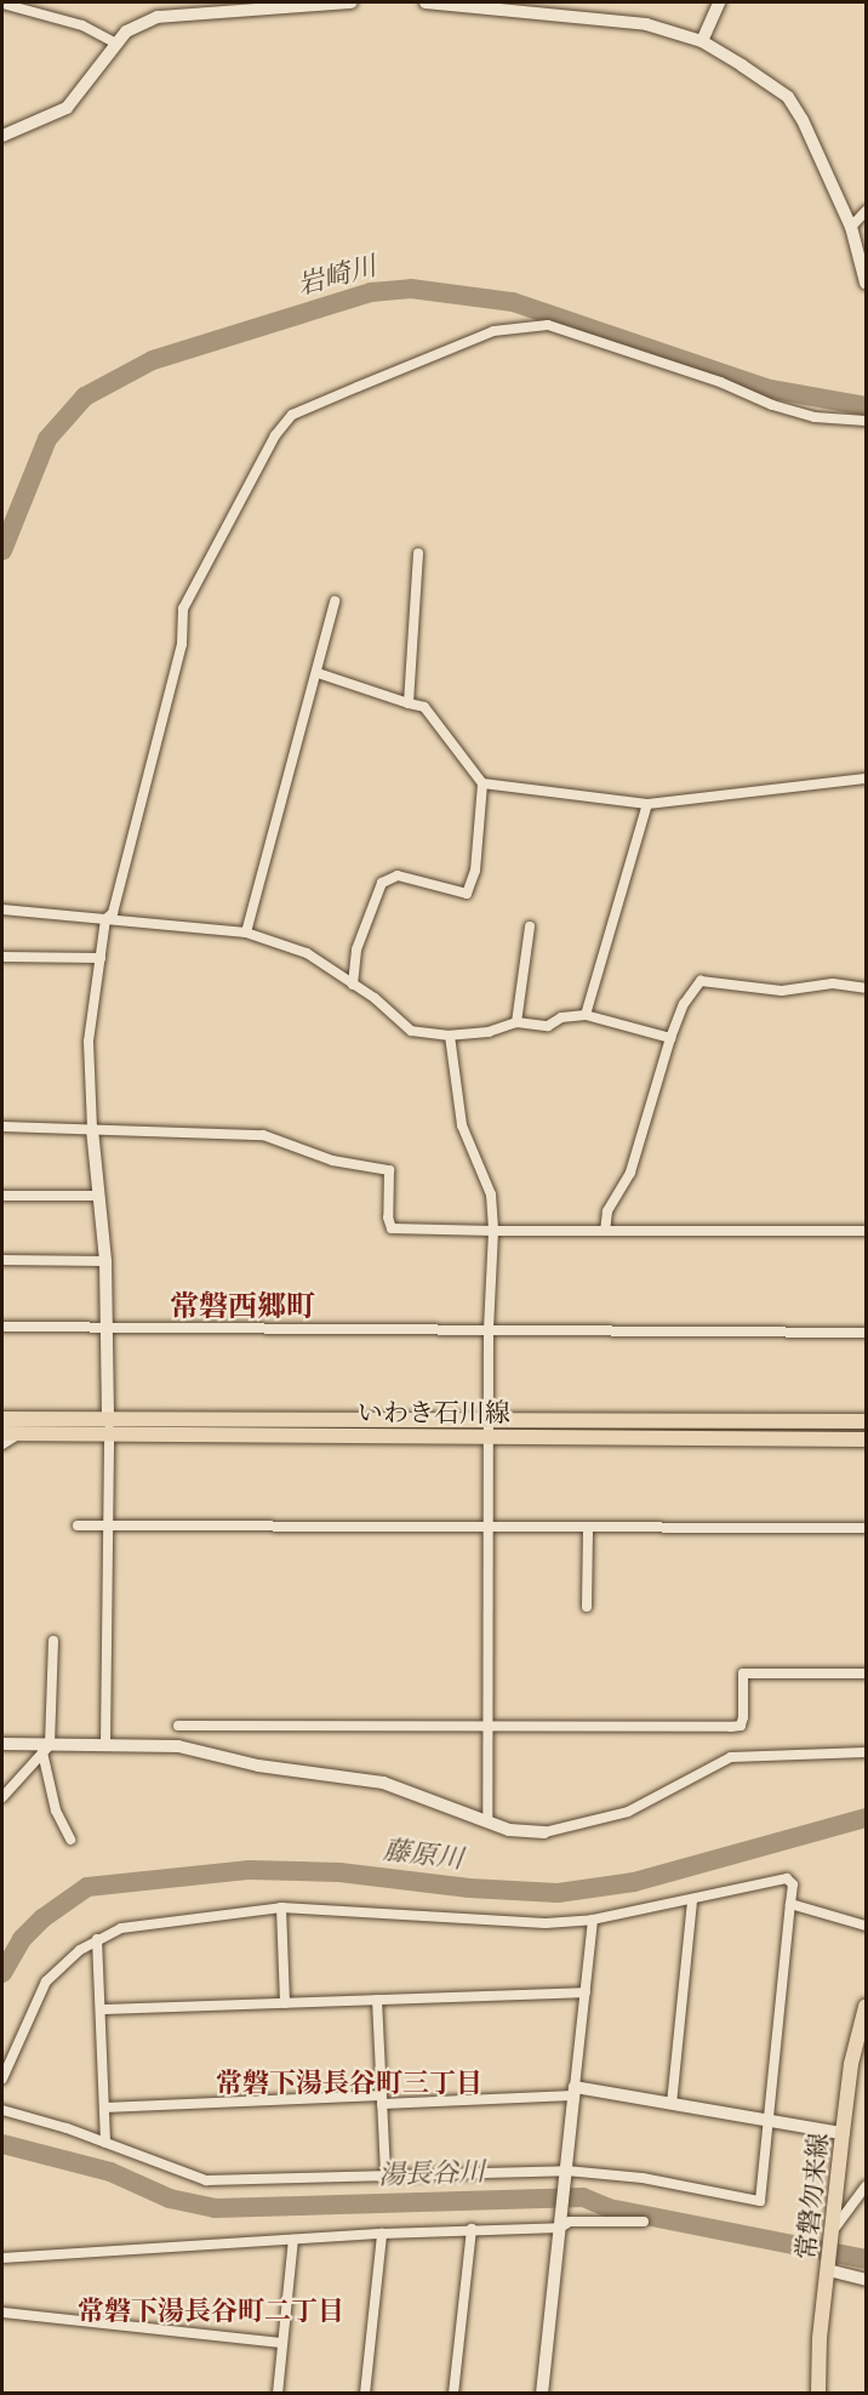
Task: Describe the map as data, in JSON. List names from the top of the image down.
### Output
{
  "streets": {
    "main road": ["いわき石川線", "常磐勿来線"]
  },
  "districts": ["常磐西郷町", "常磐下湯長谷町三丁目", "常磐下湯長谷町二丁目"],
  "water": ["岩崎川", "藤原川", "湯長谷川"]
}
